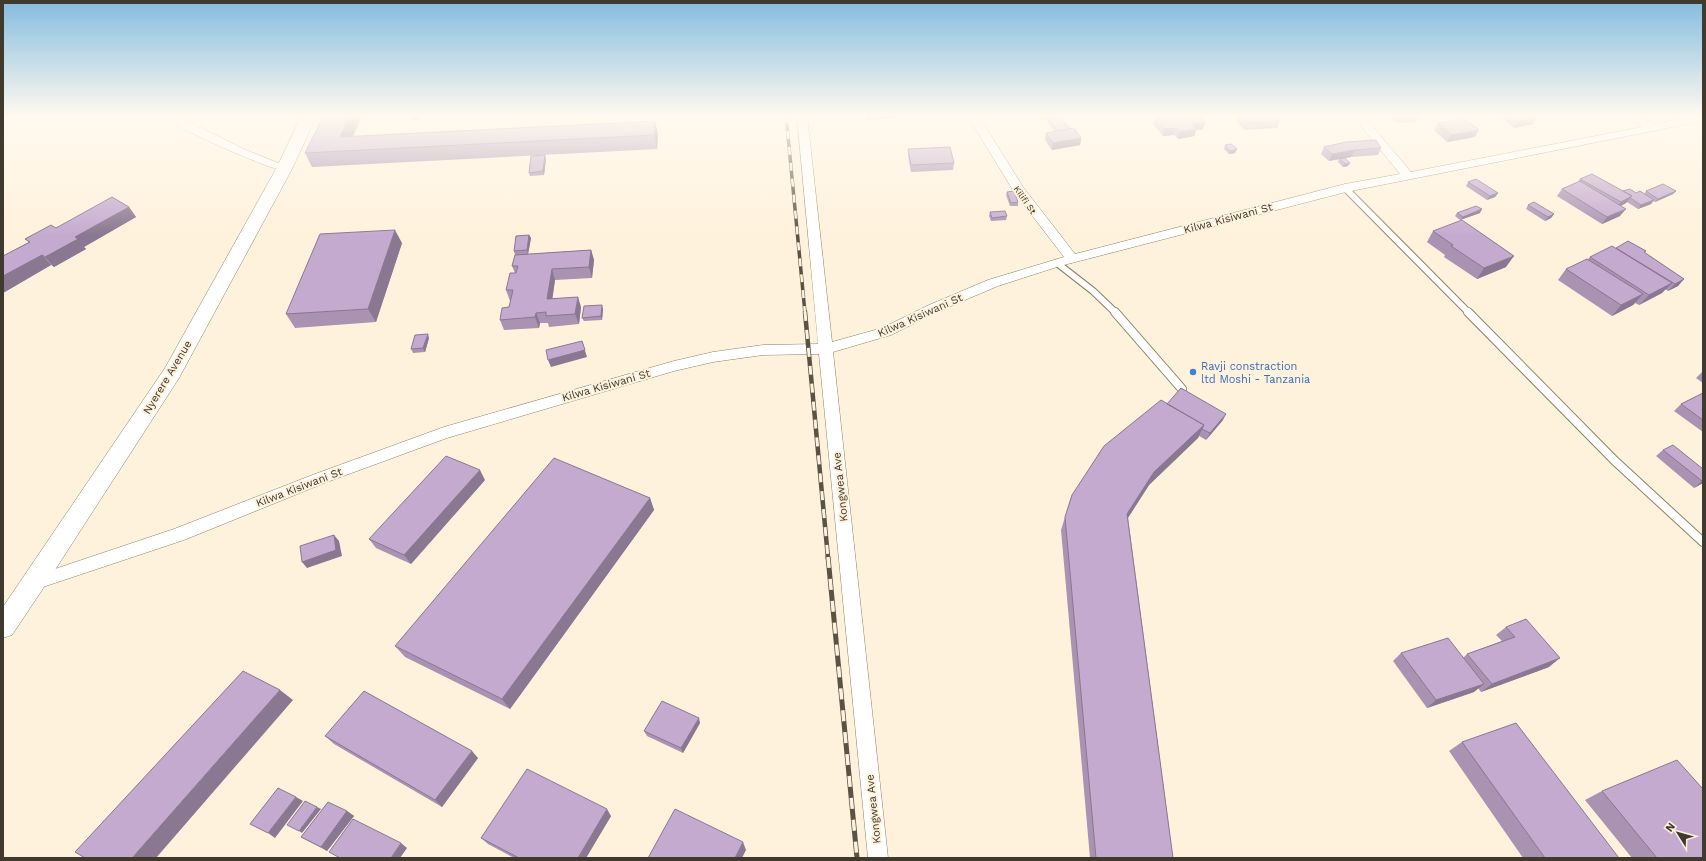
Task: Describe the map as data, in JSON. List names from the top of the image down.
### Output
{
  "streets": {
    "street": [
      "Kilifi St",
      "Kilwa Kisiwani St",
      "Nyerere Avenue",
      "Kongwea Ave"
    ]
  },
  "crossings": [
    ["Kilifi St", "Kilwa Kisiwani St"],
    ["Kilwa Kisiwani St", "Nyerere Avenue"],
    ["Kilwa Kisiwani St", "Kongwea Ave"]
  ],
  "places": ["Ravji constraction ltd Moshi - Tanzania"],
  "north": "top left"
}
